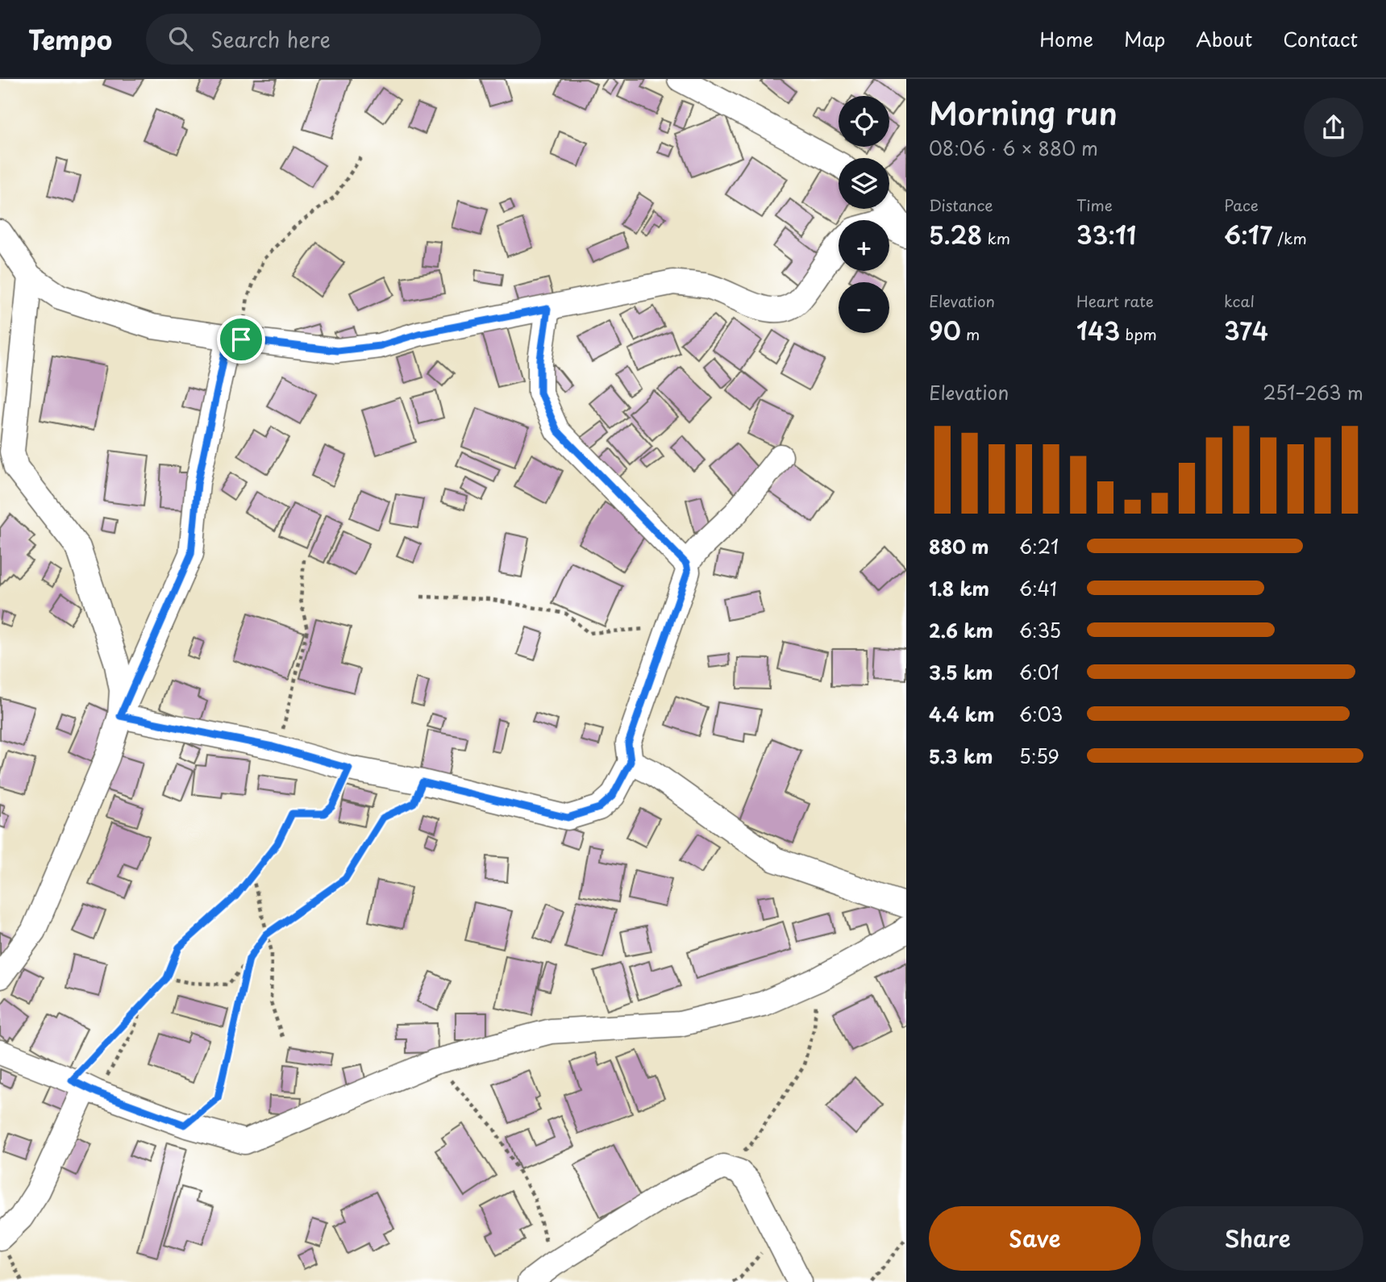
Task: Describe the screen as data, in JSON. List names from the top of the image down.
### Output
{
  "page": {
    "header": "Tempo",
    "search": "Search here",
    "nav": [
      "Home",
      "Map",
      "About",
      "Contact"
    ],
    "heading": ["Morning run", "08:06 · 6 × 880 m"],
    "map_buttons": ["+", "−"],
    "stats": [
      ["Distance", "5.28 km"],
      ["Time", "33:11"],
      ["Pace", "6:17 /km"],
      ["Elevation", "90 m"],
      ["Heart rate", "143 bpm"],
      ["kcal", "374"]
    ],
    "chart": ["Elevation", "251–263 m"],
    "list": [
      {
        "name": "880 m",
        "note": "6:21"
      },
      {
        "name": "1.8 km",
        "note": "6:41"
      },
      {
        "name": "2.6 km",
        "note": "6:35"
      },
      {
        "name": "3.5 km",
        "note": "6:01"
      },
      {
        "name": "4.4 km",
        "note": "6:03"
      },
      {
        "name": "5.3 km",
        "note": "5:59"
      }
    ],
    "buttons": ["Save", "Share"]
  }
}
